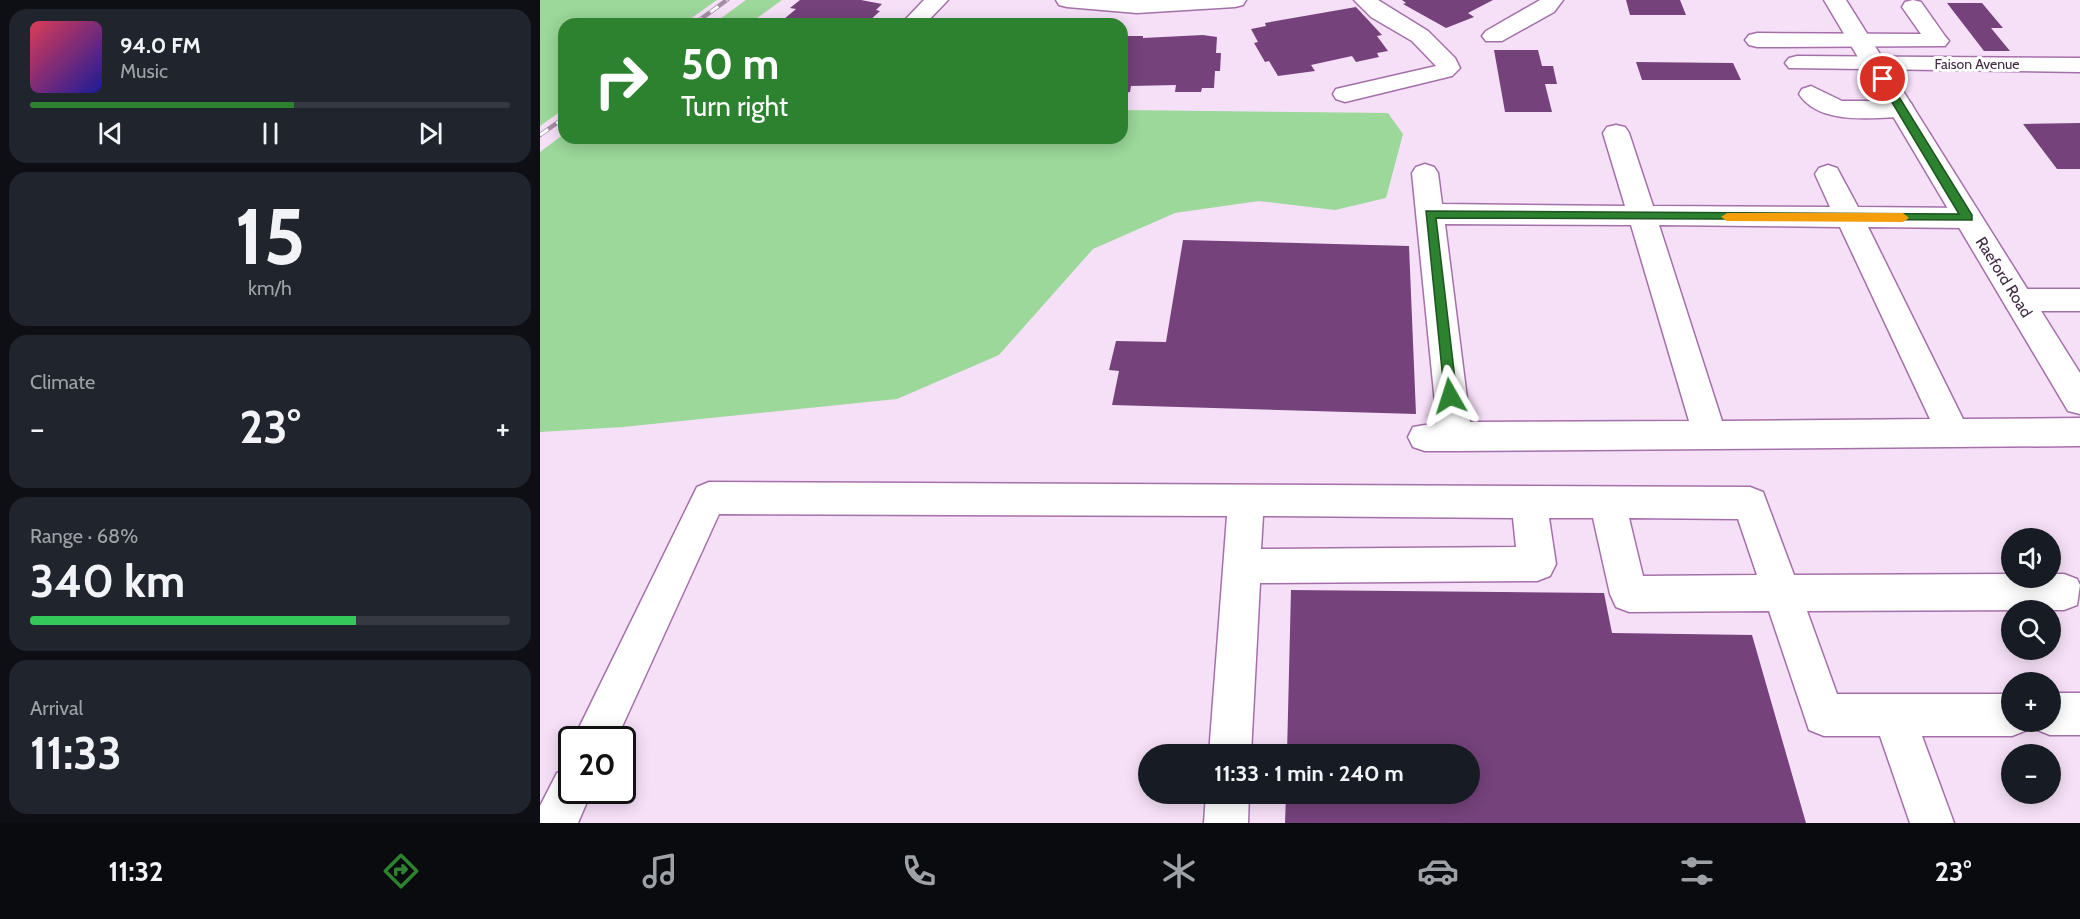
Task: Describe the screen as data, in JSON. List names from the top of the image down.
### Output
{
  "streets": {
    "main road": ["Faison Avenue", "Raeford Road"]
  },
  "crossings": [
    ["Faison Avenue", "Raeford Road"]
  ],
  "page": {
    "turn": ["50 m", "Turn right"],
    "song": ["94.0 FM", "Music"],
    "tile": [
      ["15", "km/h"],
      "Climate",
      ["Range · 68%", "340 km"],
      ["Arrival", "11:33"]
    ],
    "heat": ["−", "23°", "+"],
    "map_buttons": ["+", "−"],
    "limit": "20",
    "trip": "11:33 · 1 min · 240 m",
    "tabs": ["11:32", "23°"]
  }
}
